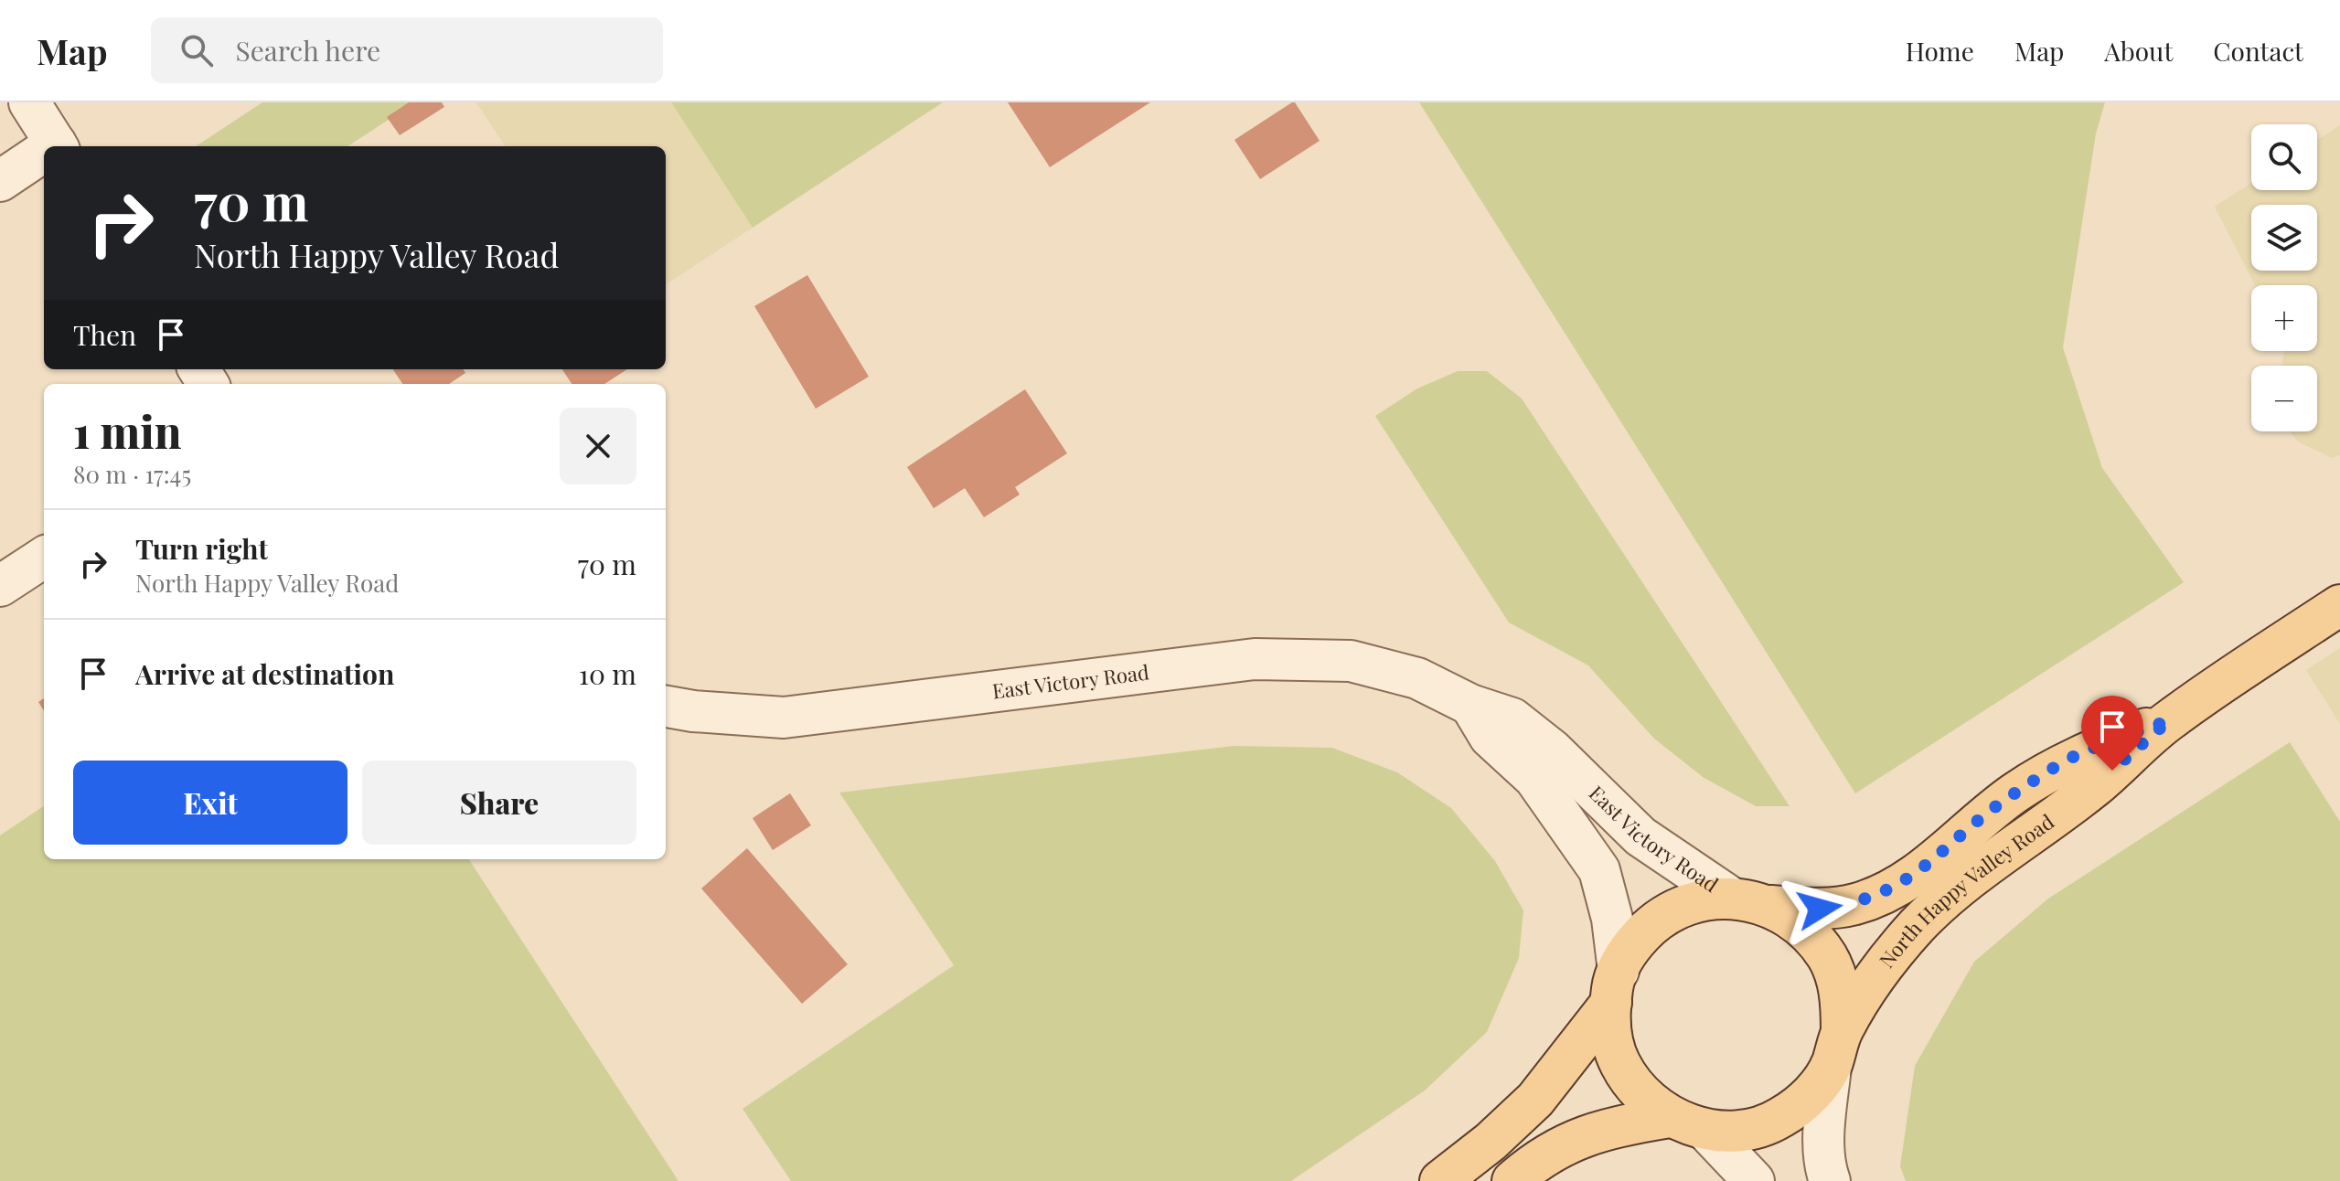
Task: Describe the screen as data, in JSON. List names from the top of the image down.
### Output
{
  "streets": {
    "main road": ["North Happy Valley Road"],
    "street": ["East Victory Road"]
  },
  "crossings": [
    ["East Victory Road", "North Happy Valley Road"]
  ],
  "page": {
    "header": "Map",
    "search": "Search here",
    "nav": [
      "Home",
      "Map",
      "About",
      "Contact"
    ],
    "map_buttons": ["+", "−"],
    "turn": ["70 m", "North Happy Valley Road"],
    "then": "Then",
    "heading": ["1 min", "80 m · 17:45"],
    "list": [
      {
        "name": "Turn right",
        "note": "North Happy Valley Road",
        "value": "70 m"
      },
      {
        "name": "Arrive at destination",
        "value": "10 m"
      }
    ],
    "buttons": ["Exit", "Share"]
  }
}
